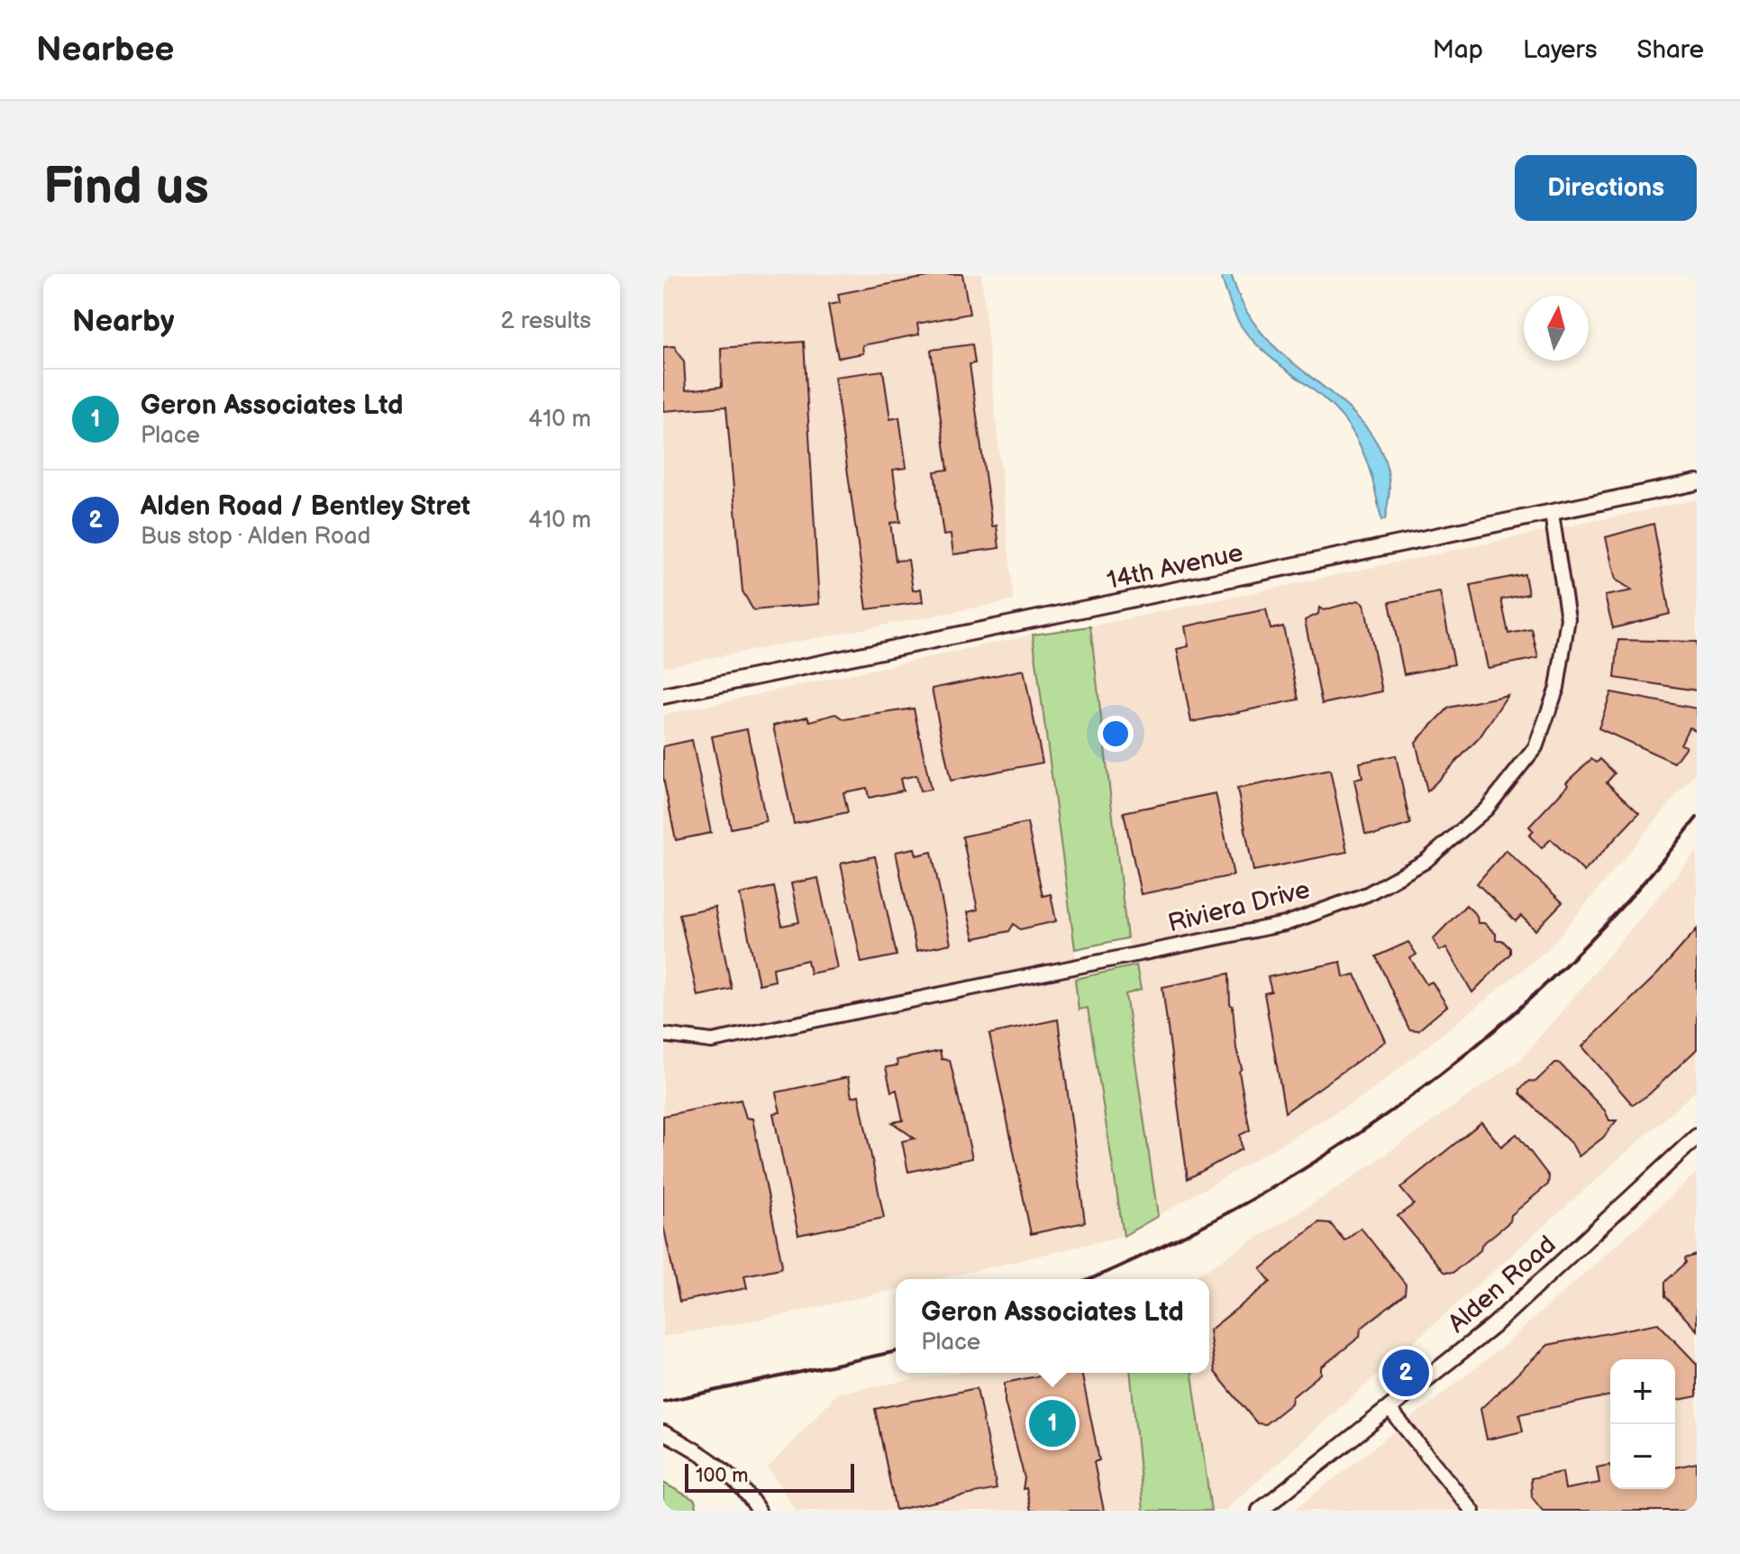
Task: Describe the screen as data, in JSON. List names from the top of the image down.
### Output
{
  "streets": {
    "main road": ["14th Avenue", "Alden Road"],
    "street": ["Riviera Drive"]
  },
  "crossings": [
    ["14th Avenue", "Riviera Drive"]
  ],
  "scale_bar": "100 m",
  "north": "top",
  "page": {
    "header": "Nearbee",
    "nav": ["Map", "Layers", "Share"],
    "buttons": "Directions",
    "title": "Find us",
    "heading": ["Nearby", "2 results"],
    "list": [
      {
        "mark": "1",
        "name": "Geron Associates Ltd",
        "note": "Place",
        "value": "410 m"
      },
      {
        "mark": "2",
        "name": "Alden Road / Bentley Stret",
        "note": "Bus stop · Alden Road",
        "value": "410 m"
      }
    ],
    "popup": ["Geron Associates Ltd", "Place"],
    "pins": ["2", "1"],
    "map_buttons": ["+", "−"],
    "scale": "100 m"
  }
}
